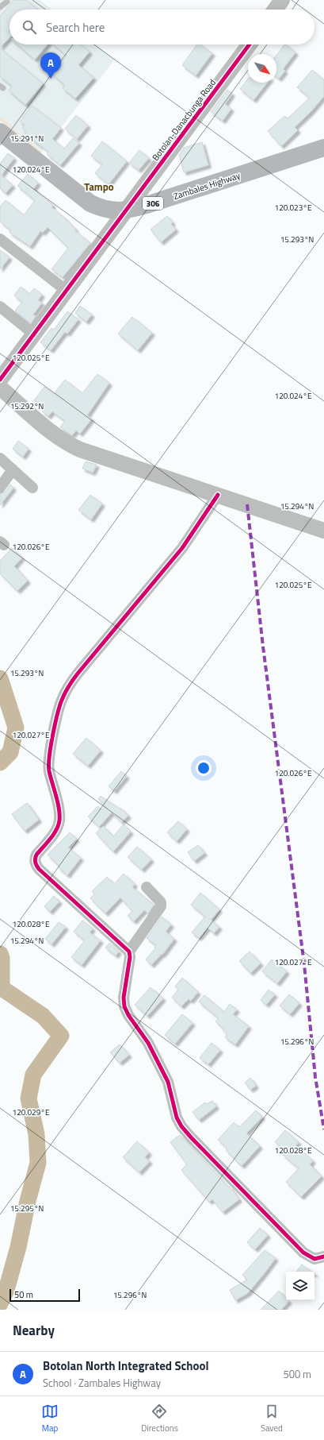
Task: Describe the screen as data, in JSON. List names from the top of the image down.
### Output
{
  "streets": {
    "main road": ["Zambales Highway", "306"],
    "street": ["Botolan-Danacbunga Road"]
  },
  "crossings": [
    ["Botolan-Danacbunga Road", "Zambales Highway"]
  ],
  "districts": ["Tampo"],
  "scale_bar": "50 m",
  "north": "bottom right",
  "page": {
    "search": "Search here",
    "pins": "A",
    "scale": "50 m",
    "heading": "Nearby",
    "list": [
      {
        "mark": "A",
        "name": "Botolan North Integrated School",
        "note": "School · Zambales Highway",
        "value": "500 m"
      }
    ],
    "nav": ["Map", "Directions", "Saved"]
  },
  "coordinates": [
    "15.291°N",
    "120.024°E",
    "120.023°E",
    "15.293°N",
    "120.025°E",
    "15.292°N",
    "15.294°N",
    "120.026°E",
    "120.027°E",
    "120.028°E",
    "15.296°N",
    "120.029°E",
    "15.295°N"
  ]
}
